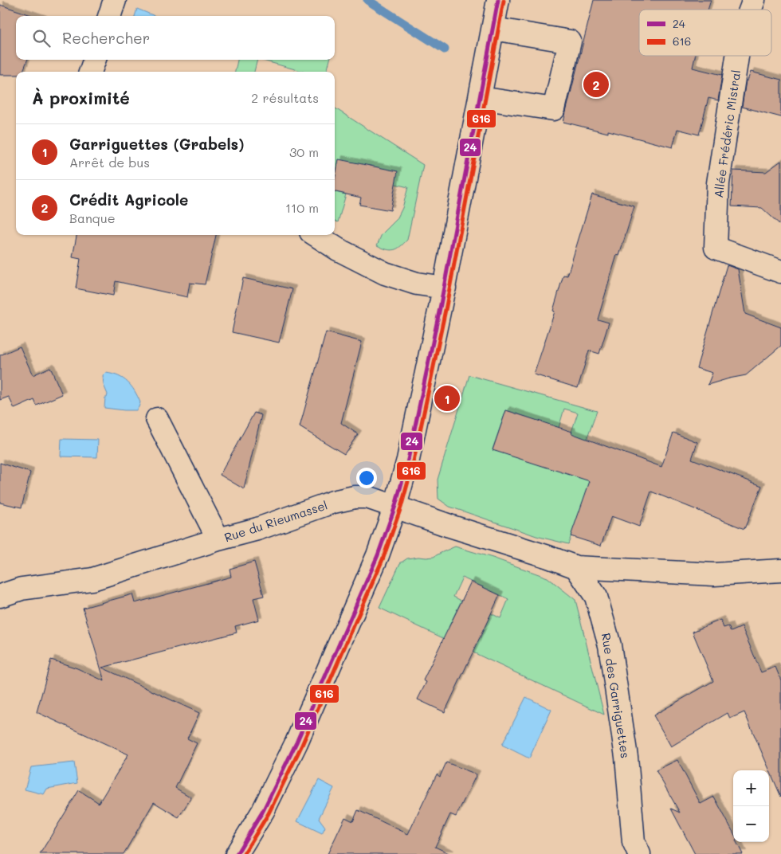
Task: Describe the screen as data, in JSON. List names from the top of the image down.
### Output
{
  "streets": {
    "street": ["Allée Frédéric Mistral", "Rue du Rieumassel", "Rue des Garriguettes"]
  },
  "lines": ["transit line 24", "transit line 616"],
  "legend": ["24", "616"],
  "page": {
    "search": "Rechercher",
    "pins": ["2", "1"],
    "heading": ["À proximité", "2 résultats"],
    "list": [
      {
        "mark": "1",
        "name": "Garriguettes (Grabels)",
        "note": "Arrêt de bus",
        "value": "30 m"
      },
      {
        "mark": "2",
        "name": "Crédit Agricole",
        "note": "Banque",
        "value": "110 m"
      }
    ],
    "map_buttons": ["+", "−"]
  }
}
